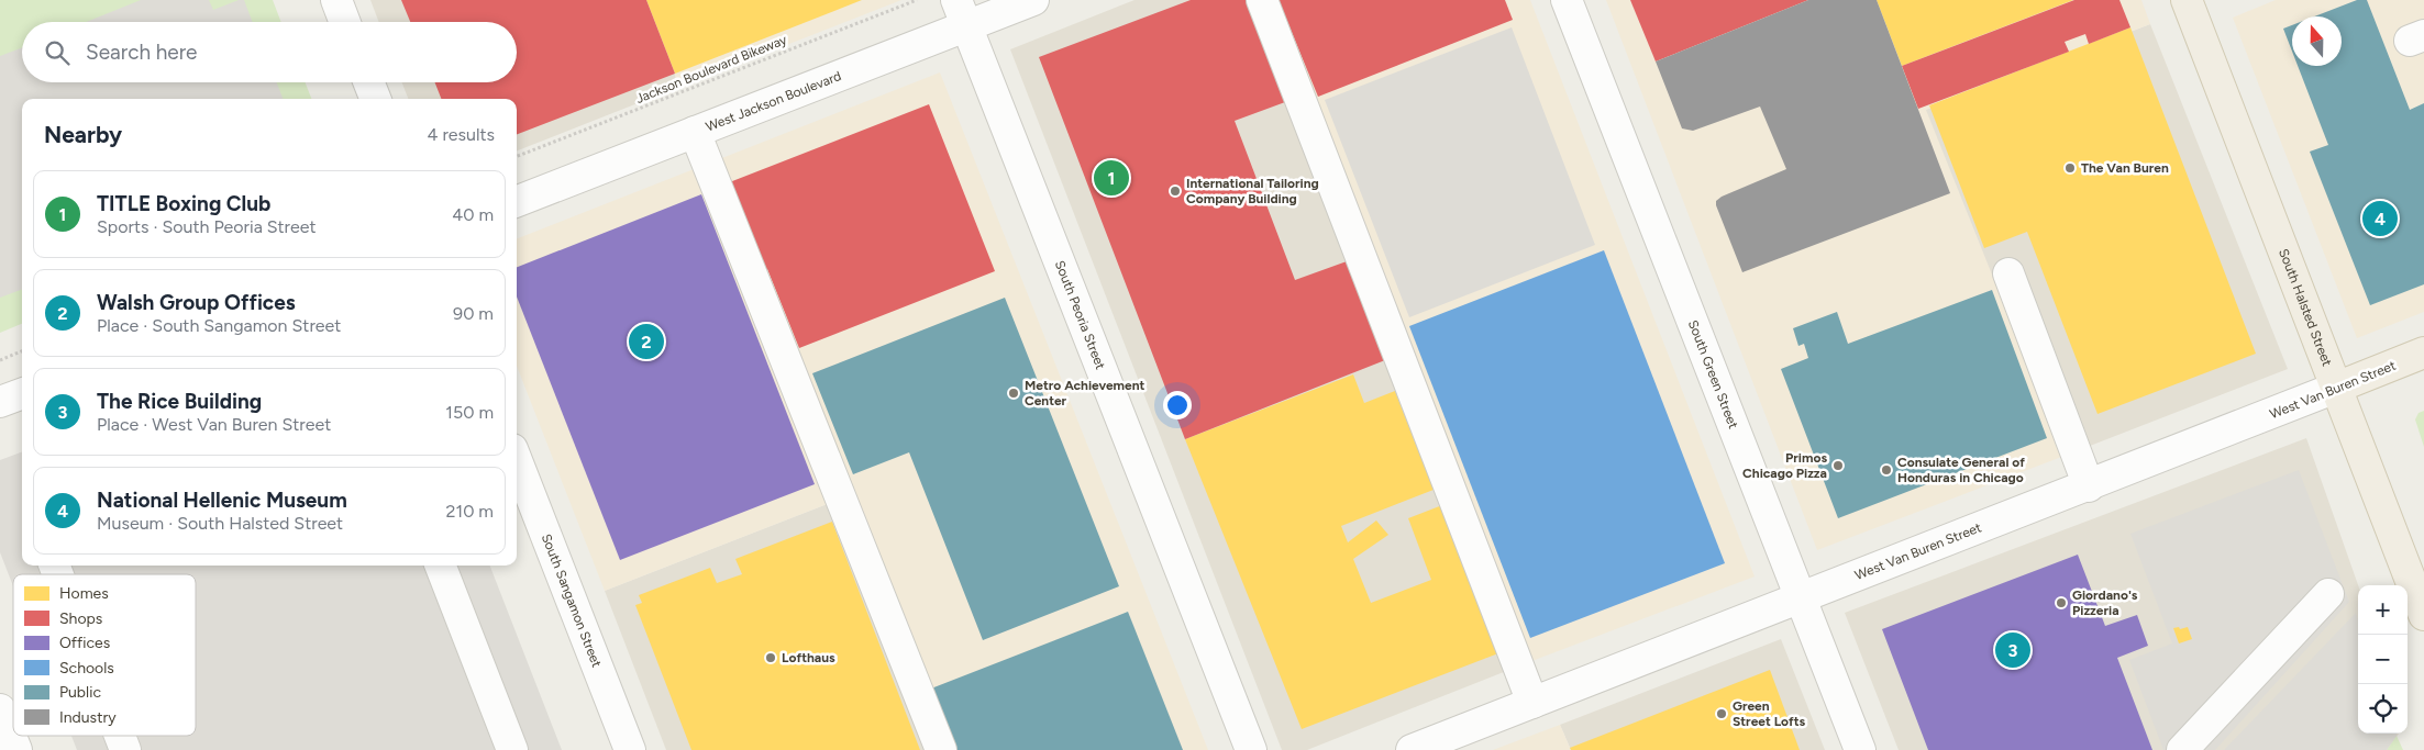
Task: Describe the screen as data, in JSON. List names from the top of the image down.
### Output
{
  "streets": {
    "main road": ["South Halsted Street", "West Van Buren Street"],
    "street": [
      "West Jackson Boulevard",
      "South Peoria Street",
      "South Green Street",
      "South Sangamon Street"
    ],
    "path": ["Jackson Boulevard Bikeway"]
  },
  "crossings": [
    ["West Jackson Boulevard", "South Peoria Street"],
    ["South Halsted Street", "West Van Buren Street"],
    ["South Green Street", "West Van Buren Street"]
  ],
  "places": [
    "The Van Buren",
    "International Tailoring Company Building",
    "Metro Achievement Center",
    "Primos Chicago Pizza",
    "Consulate General of Honduras in Chicago",
    "Giordano's Pizzeria",
    "Lofthaus",
    "Green Street Lofts"
  ],
  "legend": [
    "Homes",
    "Shops",
    "Offices",
    "Schools",
    "Public",
    "Industry"
  ],
  "north": "top",
  "page": {
    "search": "Search here",
    "heading": ["Nearby", "4 results"],
    "pins": [
      "1",
      "4",
      "2",
      "3"
    ],
    "list": [
      {
        "mark": "1",
        "name": "TITLE Boxing Club",
        "note": "Sports · South Peoria Street",
        "value": "40 m"
      },
      {
        "mark": "2",
        "name": "Walsh Group Offices",
        "note": "Place · South Sangamon Street",
        "value": "90 m"
      },
      {
        "mark": "3",
        "name": "The Rice Building",
        "note": "Place · West Van Buren Street",
        "value": "150 m"
      },
      {
        "mark": "4",
        "name": "National Hellenic Museum",
        "note": "Museum · South Halsted Street",
        "value": "210 m"
      }
    ],
    "map_buttons": ["+", "−"]
  }
}
